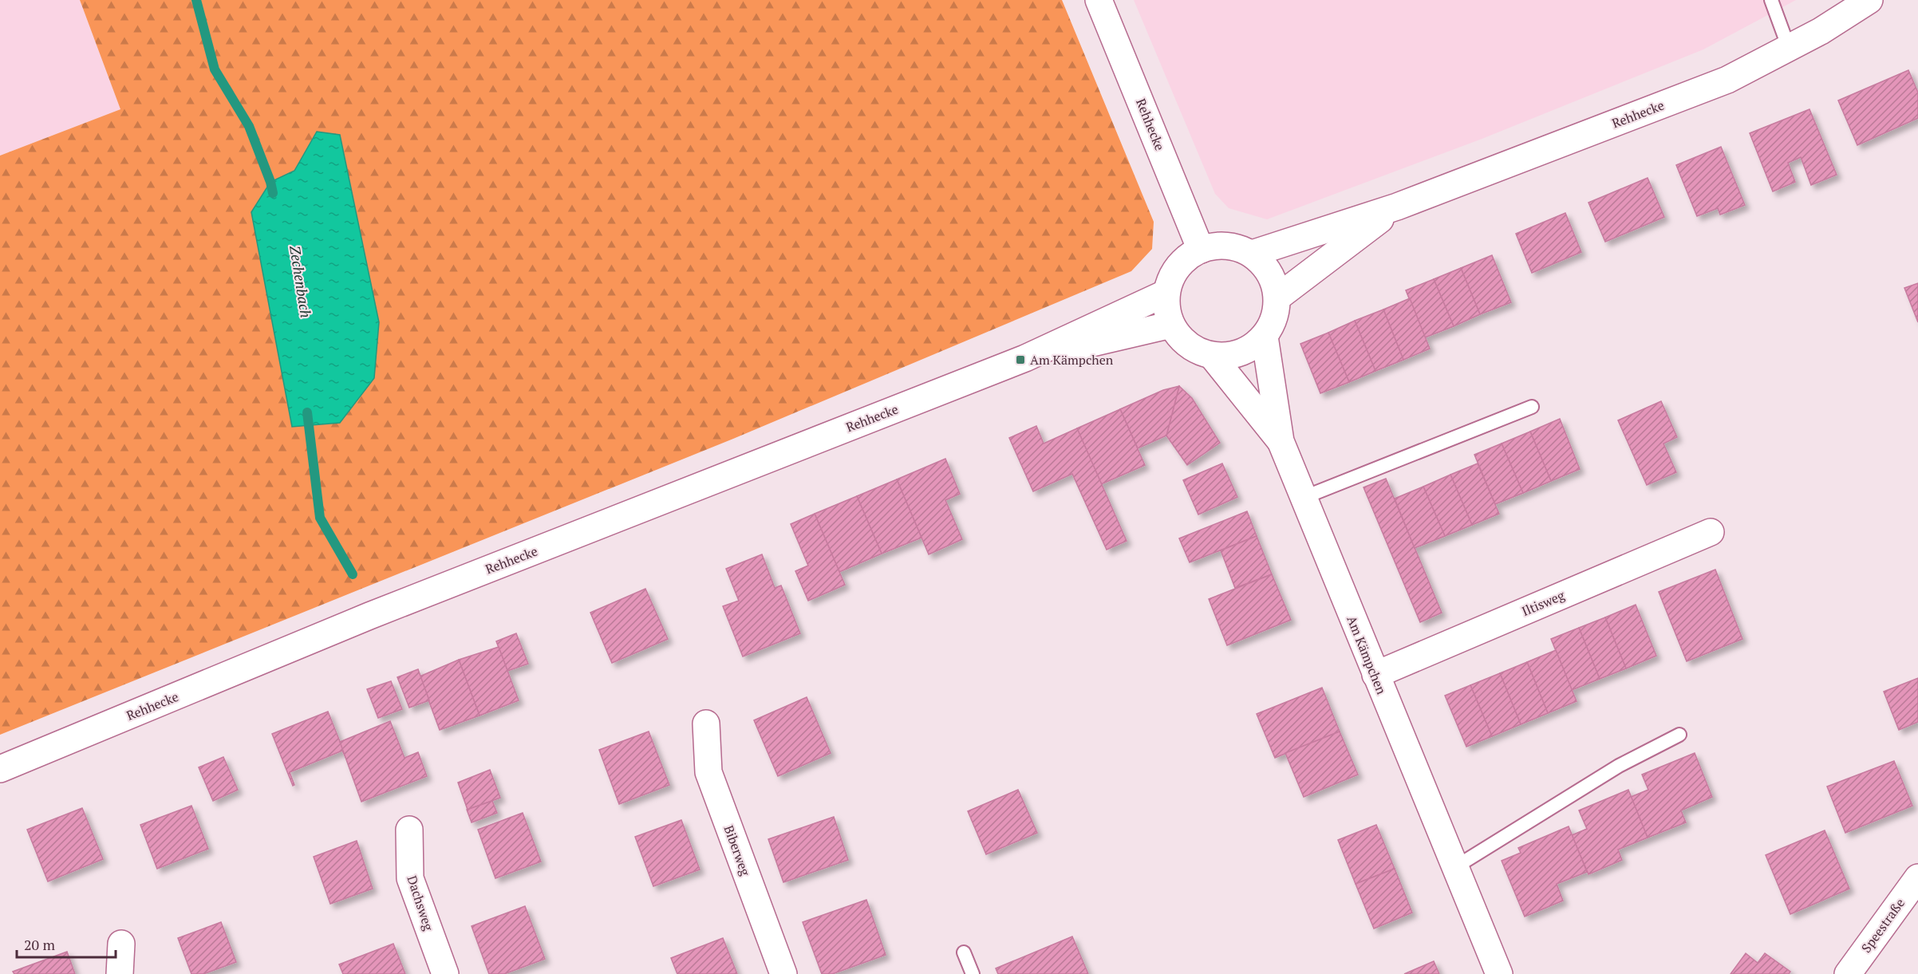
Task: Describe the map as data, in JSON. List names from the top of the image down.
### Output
{
  "streets": {
    "street": [
      "Rehhecke",
      "Iltisweg",
      "Am Kämpchen",
      "Biberweg",
      "Dachsweg",
      "Speestraße"
    ]
  },
  "crossings": [
    ["Rehhecke", "Am Kämpchen"],
    ["Iltisweg", "Am Kämpchen"]
  ],
  "water": ["Zechenbach"],
  "places": {
    "transit": ["Am Kämpchen"]
  },
  "scale_bar": "20 m"
}
